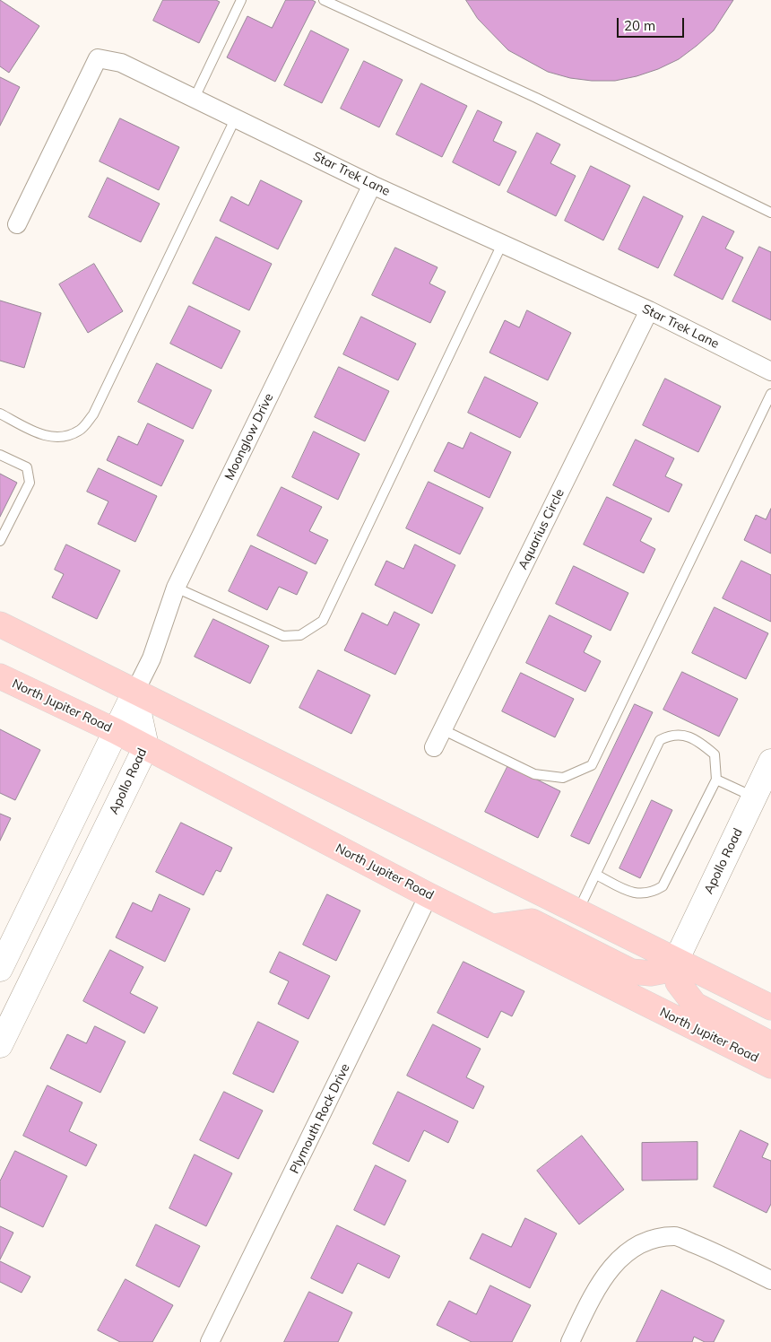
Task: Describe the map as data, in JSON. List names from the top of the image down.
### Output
{
  "streets": {
    "main road": ["North Jupiter Road"],
    "street": [
      "Star Trek Lane",
      "Moonglow Drive",
      "Aquarius Circle",
      "Apollo Road",
      "Plymouth Rock Drive"
    ]
  },
  "crossings": [
    ["Star Trek Lane", "Moonglow Drive"],
    ["Star Trek Lane", "Aquarius Circle"],
    ["Moonglow Drive", "Apollo Road"],
    ["North Jupiter Road", "Apollo Road"],
    ["North Jupiter Road", "Plymouth Rock Drive"]
  ],
  "scale_bar": "20 m"
}
